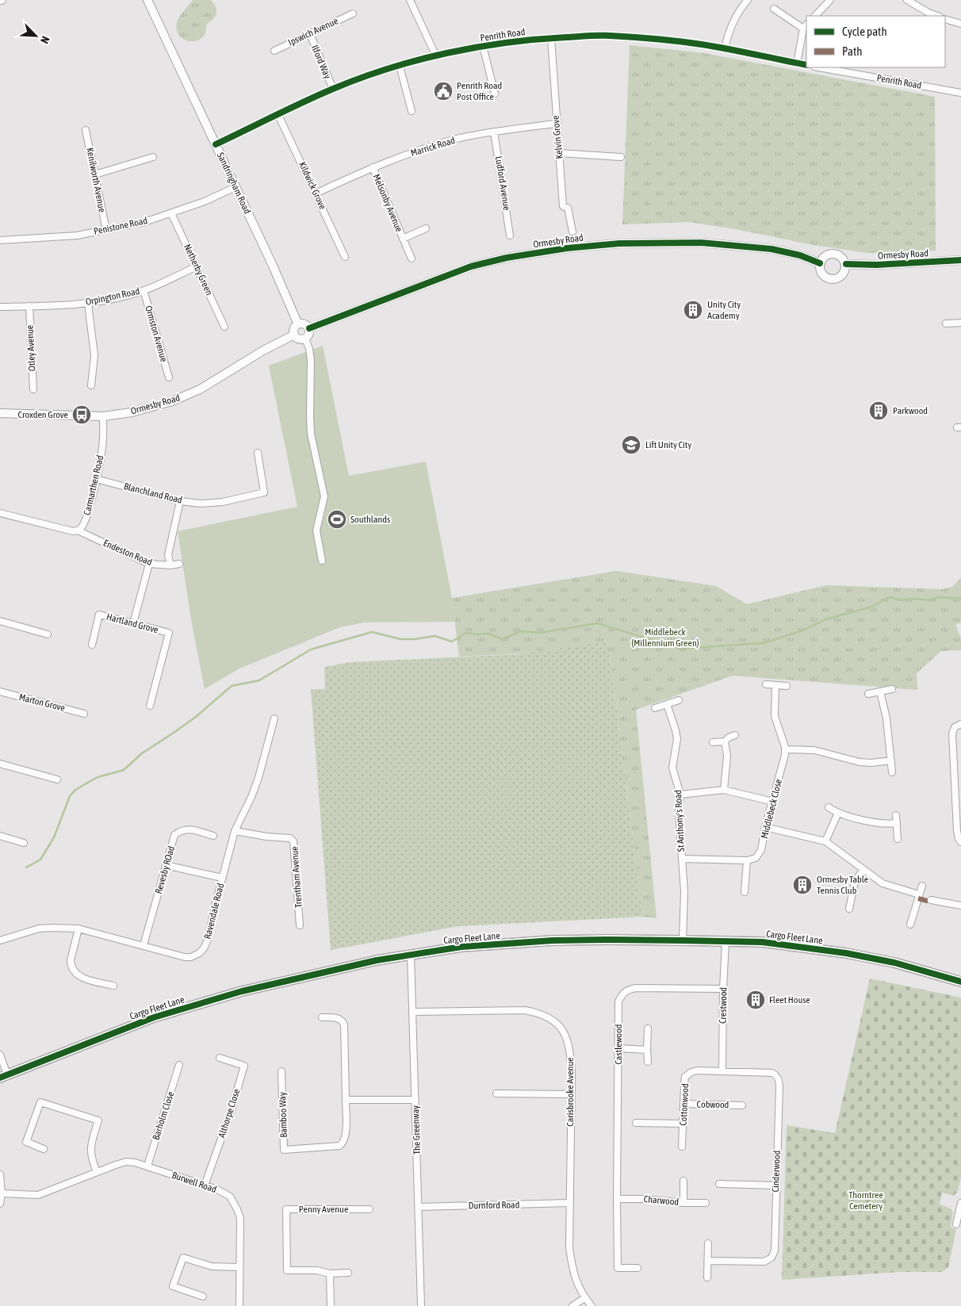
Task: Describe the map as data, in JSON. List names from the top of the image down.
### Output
{
  "streets": {
    "main road": ["Cargo Fleet Lane"],
    "street": [
      "Ipswich Avenue",
      "Penrith Road",
      "Ilford Way",
      "Kelvin Grove",
      "Marrick Road",
      "Kenilworth Avenue",
      "Sandringham Road",
      "Ludford Avenue",
      "Kildwick Grove",
      "Melsonby Avenue",
      "Penistone Road",
      "Ormesby Road",
      "Netherby Green",
      "Orpington Road",
      "Ormston Avenue",
      "Otley Avenue",
      "Carmarthen Road",
      "Blanchland Road",
      "Endeston Road",
      "Hartland Grove",
      "Marton Grove",
      "Middlebeck Close",
      "St Anthony's Road",
      "Revesby ROad",
      "Trentham Avenue",
      "Ravendale Road",
      "Crestwood",
      "Castlewood",
      "Carisbrooke Avenue",
      "Cottonwood",
      "Cobwood",
      "Althorpe Close",
      "Bamboo Way",
      "Barholm Close",
      "The Greenway",
      "Cinderwood",
      "Burwell Road",
      "Charwood",
      "Durnford Road",
      "Penny Avenue"
    ]
  },
  "crossings": [
    ["Ipswich Avenue", "Ilford Way"],
    ["Penrith Road", "Ilford Way"],
    ["Penrith Road", "Kelvin Grove"],
    ["Penrith Road", "Sandringham Road"],
    ["Penrith Road", "Kildwick Grove"],
    ["Kelvin Grove", "Marrick Road"],
    ["Marrick Road", "Ludford Avenue"],
    ["Marrick Road", "Kildwick Grove"],
    ["Marrick Road", "Melsonby Avenue"],
    ["Kenilworth Avenue", "Penistone Road"],
    ["Sandringham Road", "Penistone Road"],
    ["Sandringham Road", "Ormesby Road"],
    ["Penistone Road", "Netherby Green"],
    ["Ormesby Road", "Carmarthen Road"],
    ["Netherby Green", "Orpington Road"],
    ["Orpington Road", "Ormston Avenue"],
    ["Orpington Road", "Otley Avenue"],
    ["Carmarthen Road", "Blanchland Road"],
    ["Carmarthen Road", "Endeston Road"],
    ["St Anthony's Road", "Cargo Fleet Lane"],
    ["Revesby ROad", "Ravendale Road"],
    ["Trentham Avenue", "Ravendale Road"],
    ["Cargo Fleet Lane", "Crestwood"],
    ["Cargo Fleet Lane", "The Greenway"],
    ["Crestwood", "Castlewood"],
    ["Crestwood", "Cottonwood"],
    ["Crestwood", "Cinderwood"],
    ["Castlewood", "Charwood"],
    ["Carisbrooke Avenue", "The Greenway"],
    ["Carisbrooke Avenue", "Durnford Road"],
    ["Cottonwood", "Cobwood"],
    ["Cottonwood", "Cinderwood"],
    ["Althorpe Close", "Burwell Road"],
    ["Barholm Close", "Burwell Road"],
    ["The Greenway", "Durnford Road"]
  ],
  "parks": ["Middlebeck (Millennium Green)", "Thorntree Cemetery"],
  "places": {
    "public building": ["Penrith Road Post Office"],
    "building": [
      "Unity City Academy",
      "Parkwood",
      "Ormesby Table Tennis Club",
      "Fleet House"
    ],
    "bus stop": ["Croxden Grove"],
    "school or university": ["Lift Unity City"],
    "sports": ["Southlands"]
  },
  "legend": ["Cycle path", "Path"],
  "north": "bottom right"
}
